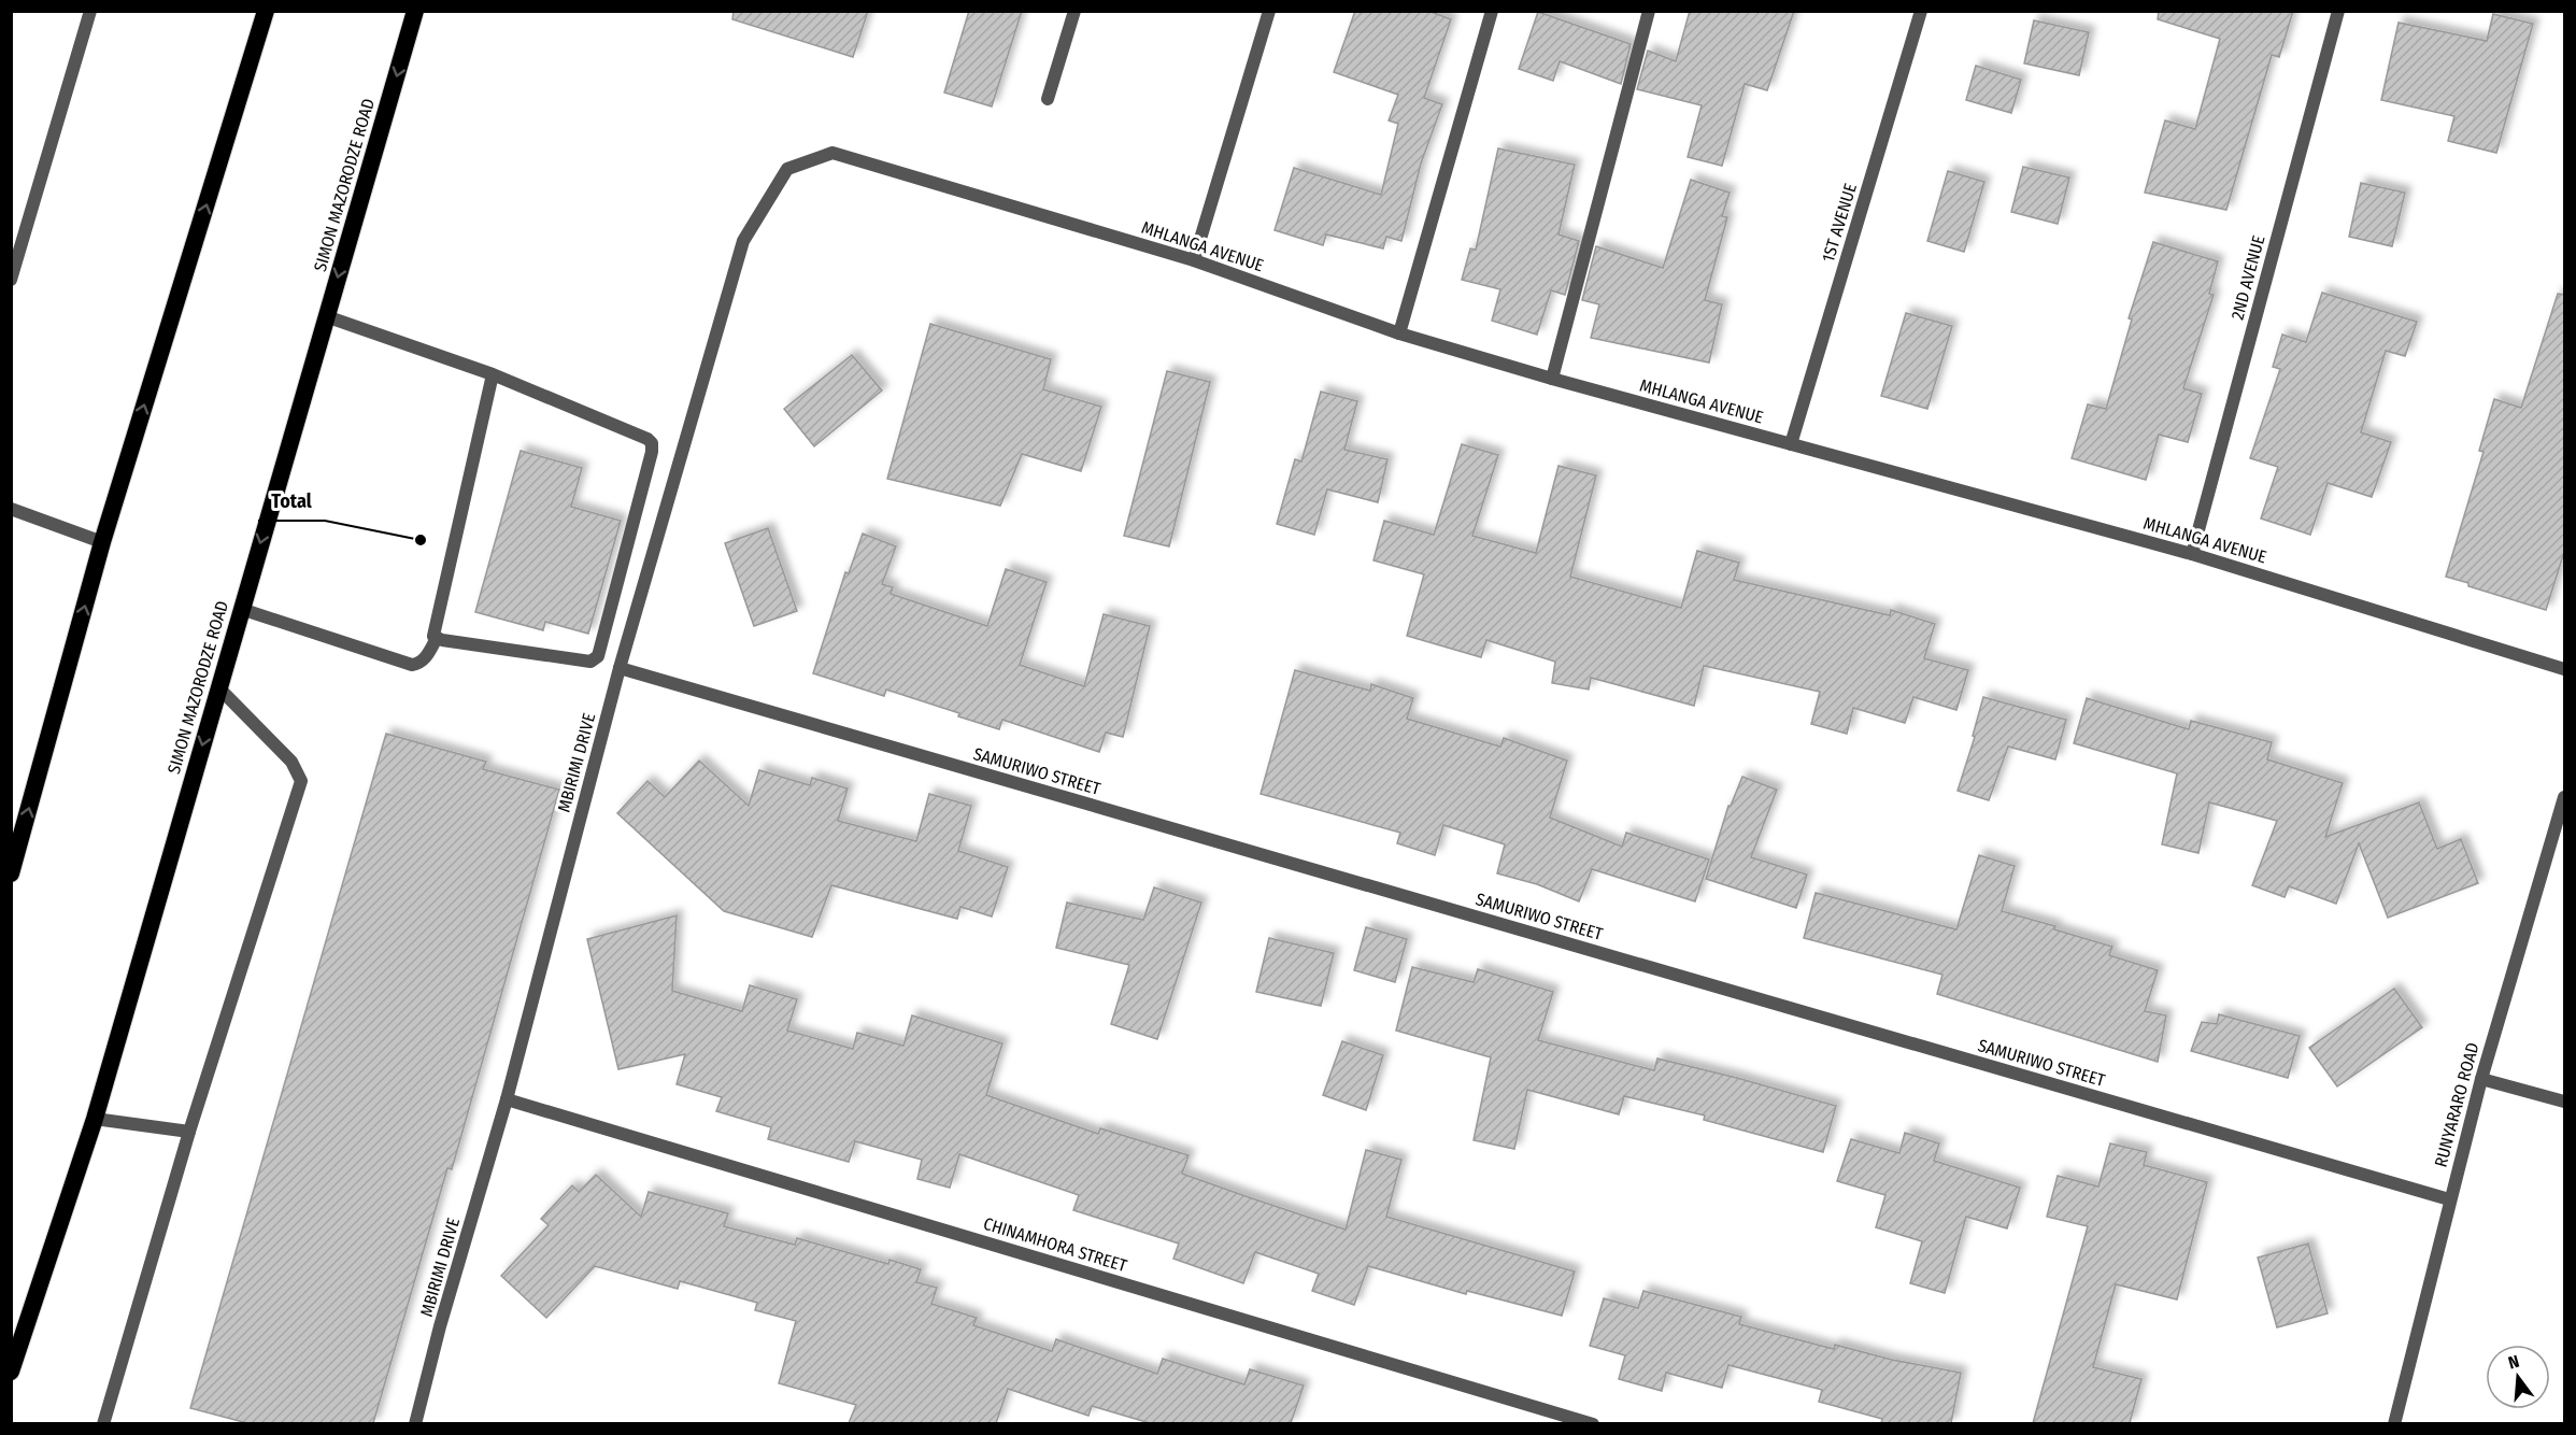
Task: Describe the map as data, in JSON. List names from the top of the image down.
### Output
{
  "streets": {
    "highway": ["SIMON MAZORODZE ROAD"],
    "street": [
      "1ST AVENUE",
      "MHLANGA AVENUE",
      "2ND AVENUE",
      "MBIRIMI DRIVE",
      "SAMURIWO STREET",
      "RUNYARARO ROAD",
      "CHINAMHORA STREET"
    ]
  },
  "crossings": [
    ["1ST AVENUE", "MHLANGA AVENUE"],
    ["MHLANGA AVENUE", "2ND AVENUE"],
    ["MHLANGA AVENUE", "MBIRIMI DRIVE"],
    ["MBIRIMI DRIVE", "SAMURIWO STREET"],
    ["MBIRIMI DRIVE", "CHINAMHORA STREET"],
    ["SAMURIWO STREET", "RUNYARARO ROAD"]
  ],
  "places": ["Total"],
  "north": "top"
}
